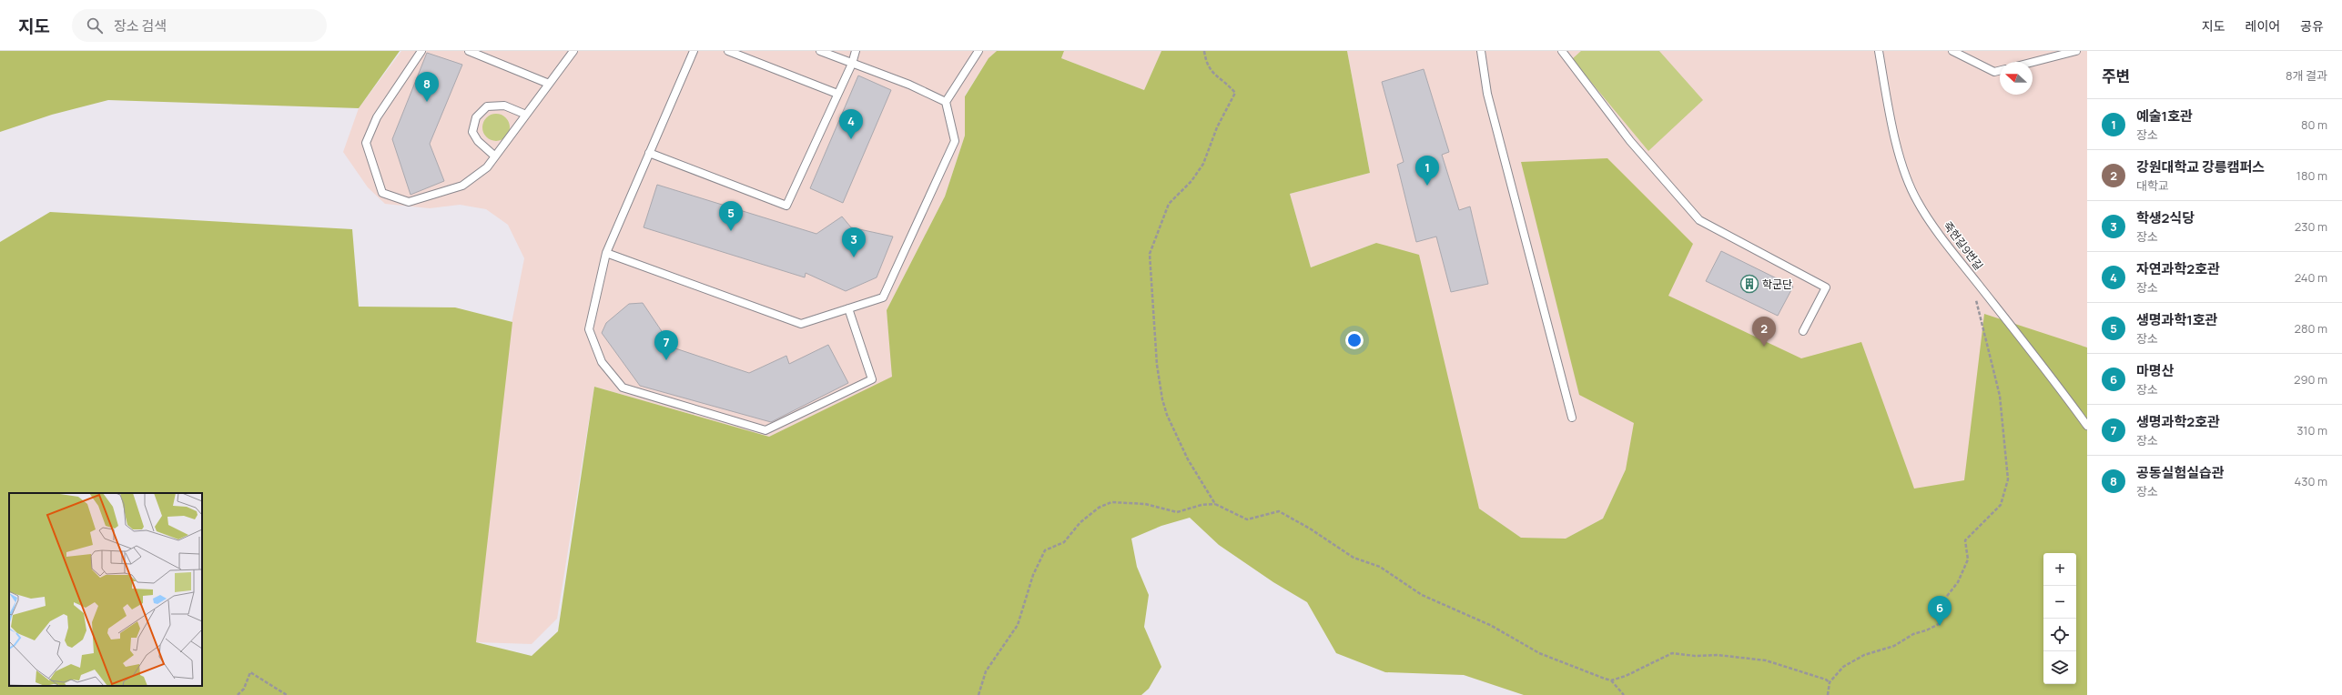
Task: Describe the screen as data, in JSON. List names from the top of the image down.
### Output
{
  "streets": {
    "lane": ["죽헌길9번길"]
  },
  "places": {
    "building": ["학군단"]
  },
  "north": "left",
  "page": {
    "header": "지도",
    "search": "장소 검색",
    "nav": ["지도", "레이어", "공유"],
    "heading": ["주변", "8개 결과"],
    "pins": [
      "8",
      "4",
      "1",
      "5",
      "3",
      "2",
      "7",
      "6"
    ],
    "list": [
      {
        "mark": "1",
        "name": "예술1호관",
        "note": "장소",
        "value": "80 m"
      },
      {
        "mark": "2",
        "name": "강원대학교 강릉캠퍼스",
        "note": "대학교",
        "value": "180 m"
      },
      {
        "mark": "3",
        "name": "학생2식당",
        "note": "장소",
        "value": "230 m"
      },
      {
        "mark": "4",
        "name": "자연과학2호관",
        "note": "장소",
        "value": "240 m"
      },
      {
        "mark": "5",
        "name": "생명과학1호관",
        "note": "장소",
        "value": "280 m"
      },
      {
        "mark": "6",
        "name": "마명산",
        "note": "장소",
        "value": "290 m"
      },
      {
        "mark": "7",
        "name": "생명과학2호관",
        "note": "장소",
        "value": "310 m"
      },
      {
        "mark": "8",
        "name": "공동실험실습관",
        "note": "장소",
        "value": "430 m"
      }
    ],
    "map_buttons": ["+", "−"]
  }
}
